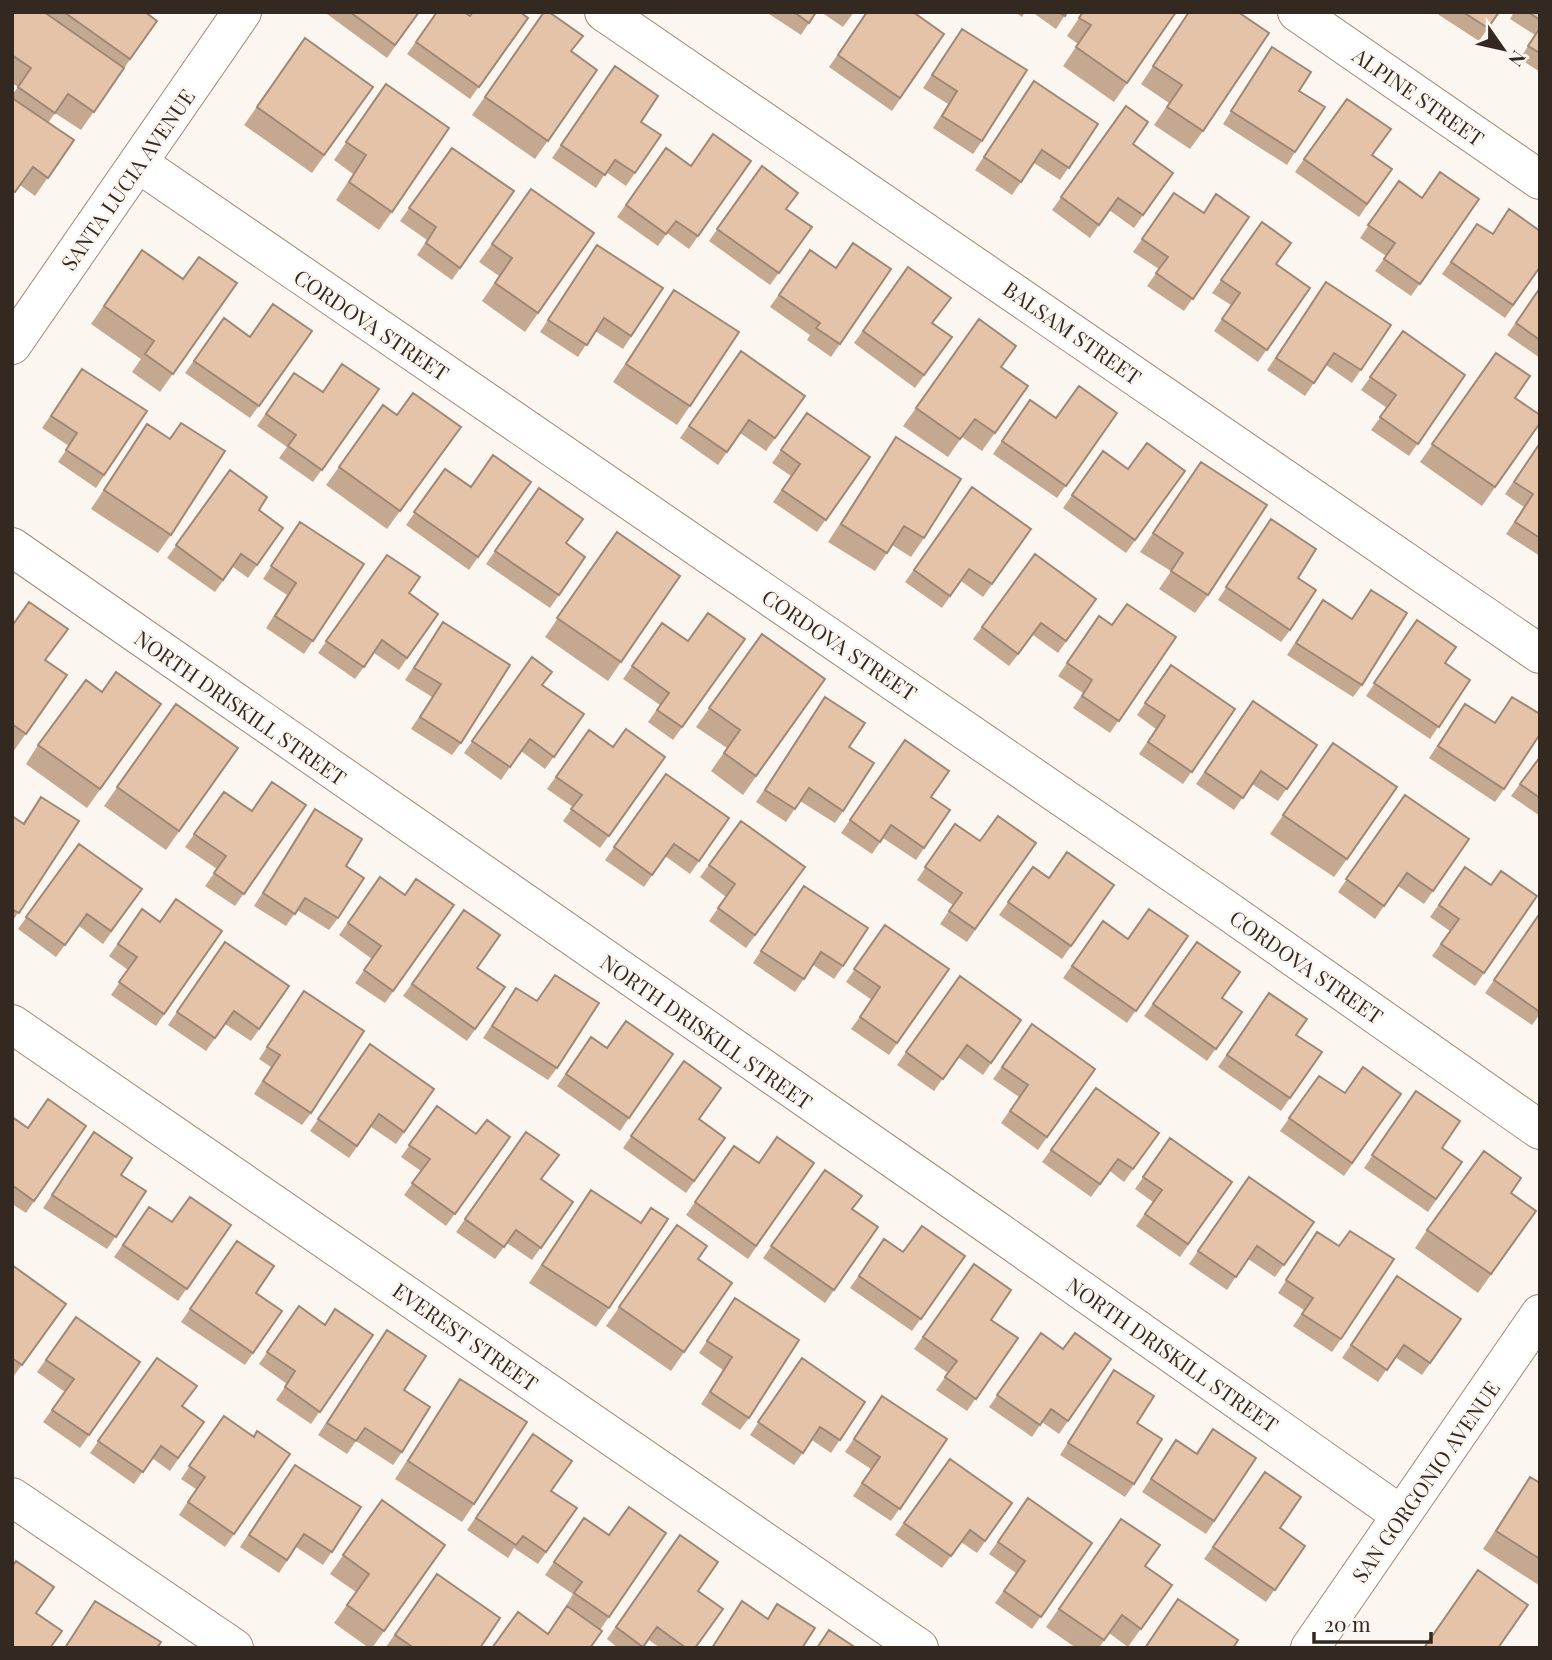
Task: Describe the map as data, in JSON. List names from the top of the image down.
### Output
{
  "streets": {
    "street": [
      "ALPINE STREET",
      "SANTA LUCIA AVENUE",
      "CORDOVA STREET",
      "BALSAM STREET",
      "NORTH DRISKILL STREET",
      "EVEREST STREET",
      "SAN GORGONIO AVENUE"
    ]
  },
  "crossings": [
    ["SANTA LUCIA AVENUE", "CORDOVA STREET"],
    ["NORTH DRISKILL STREET", "SAN GORGONIO AVENUE"]
  ],
  "scale_bar": "20 m",
  "north": "bottom right"
}
